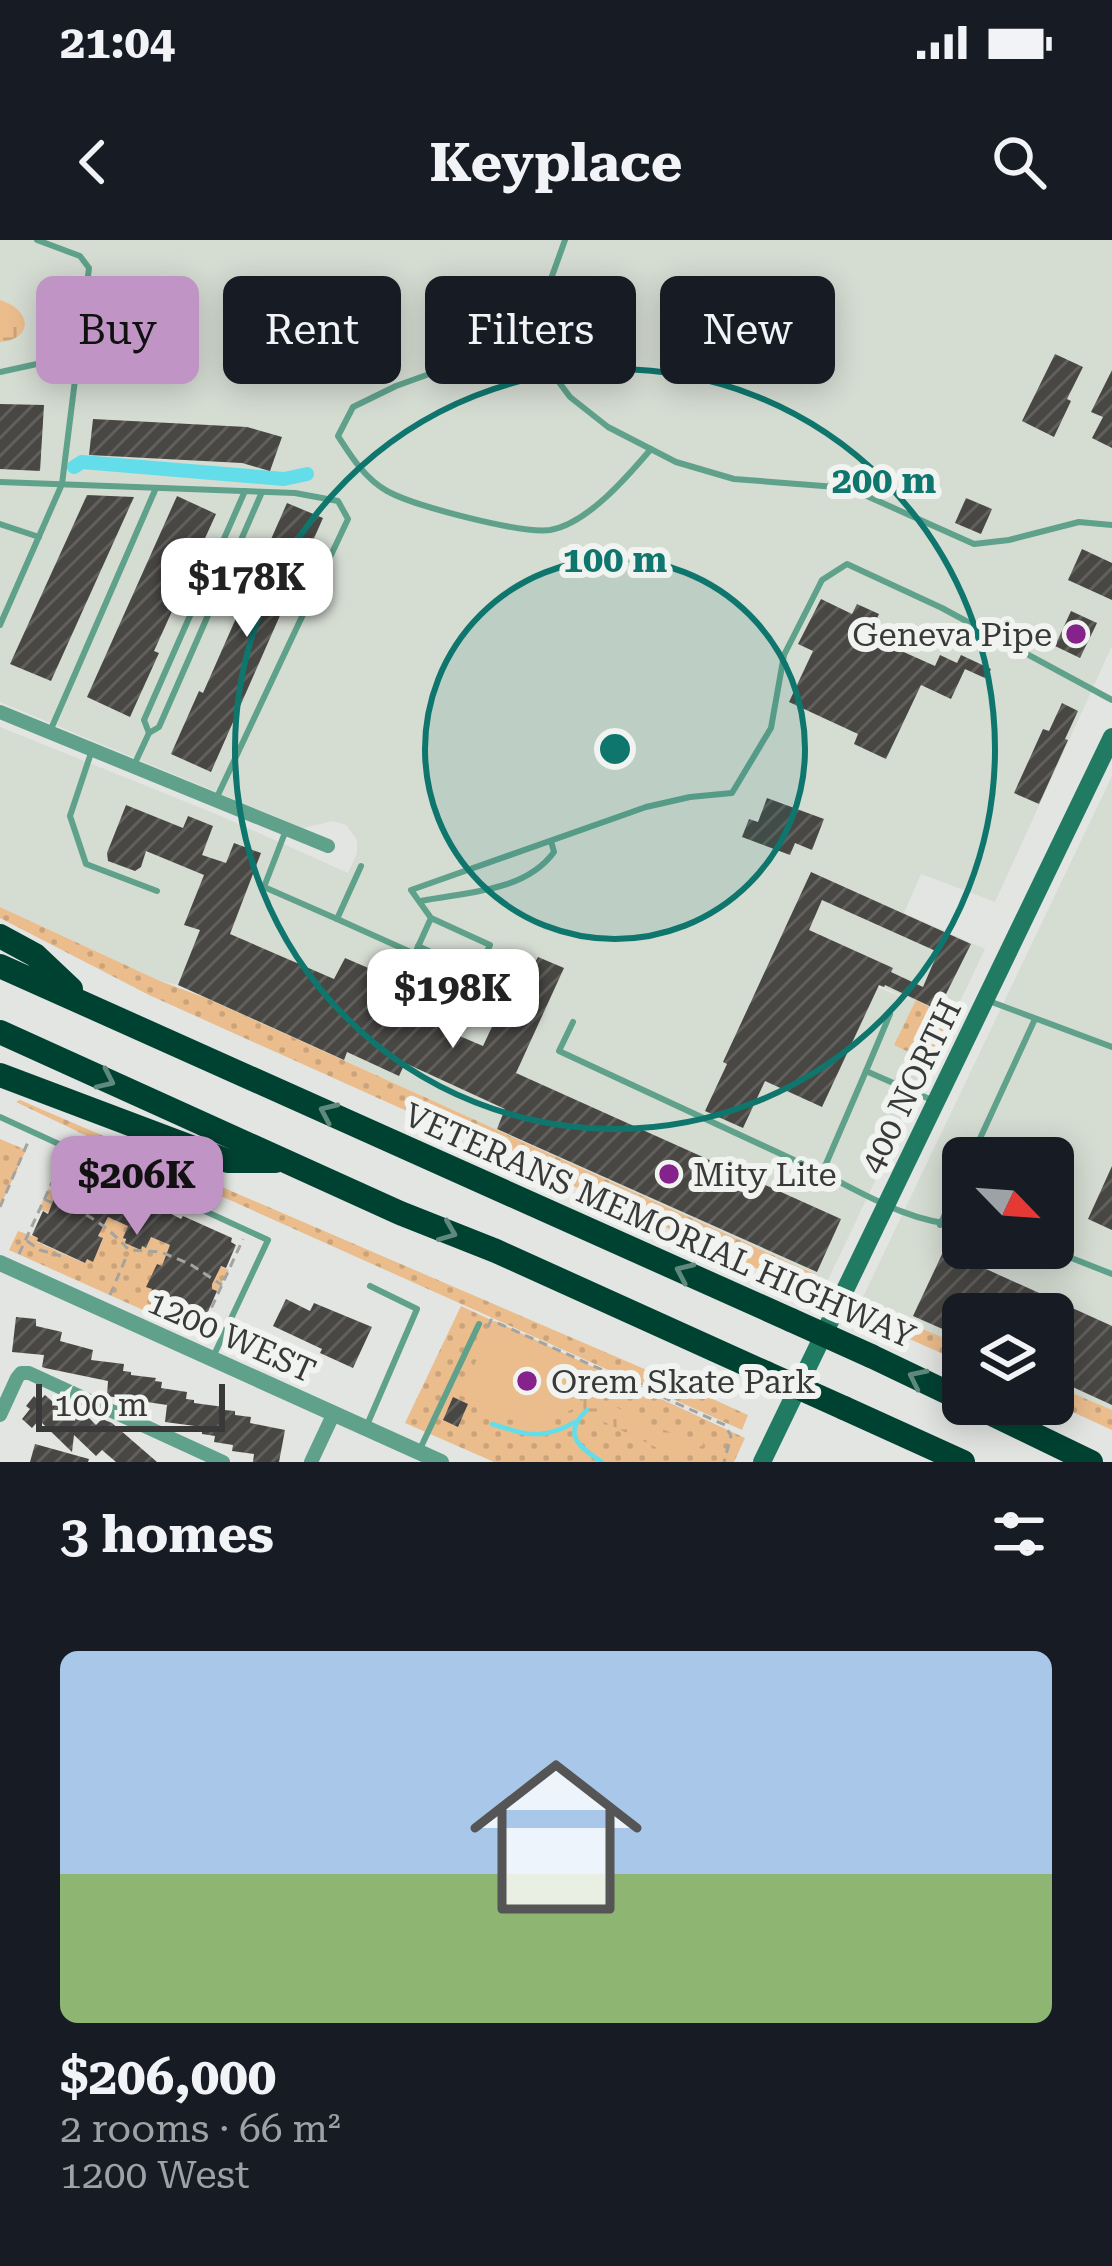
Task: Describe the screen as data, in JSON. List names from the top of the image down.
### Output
{
  "streets": {
    "highway": ["VETERANS MEMORIAL HIGHWAY"],
    "main road": ["400 NORTH"],
    "street": ["1200 WEST"]
  },
  "places": ["Geneva Pipe", "Mity Lite", "Orem Skate Park"],
  "scale_bar": "100 m",
  "north": "bottom right",
  "page": {
    "status": "21:04",
    "header": "Keyplace",
    "chip": [
      "Buy",
      "Rent",
      "Filters",
      "New"
    ],
    "price": ["$178K", "$198K", "$206K"],
    "scale": "100 m",
    "heading": "3 homes",
    "list": [
      {
        "name": "$206,000",
        "note": "2 rooms · 66 m² · 1200 West"
      }
    ]
  },
  "rings": ["200 m", "100 m"]
}
